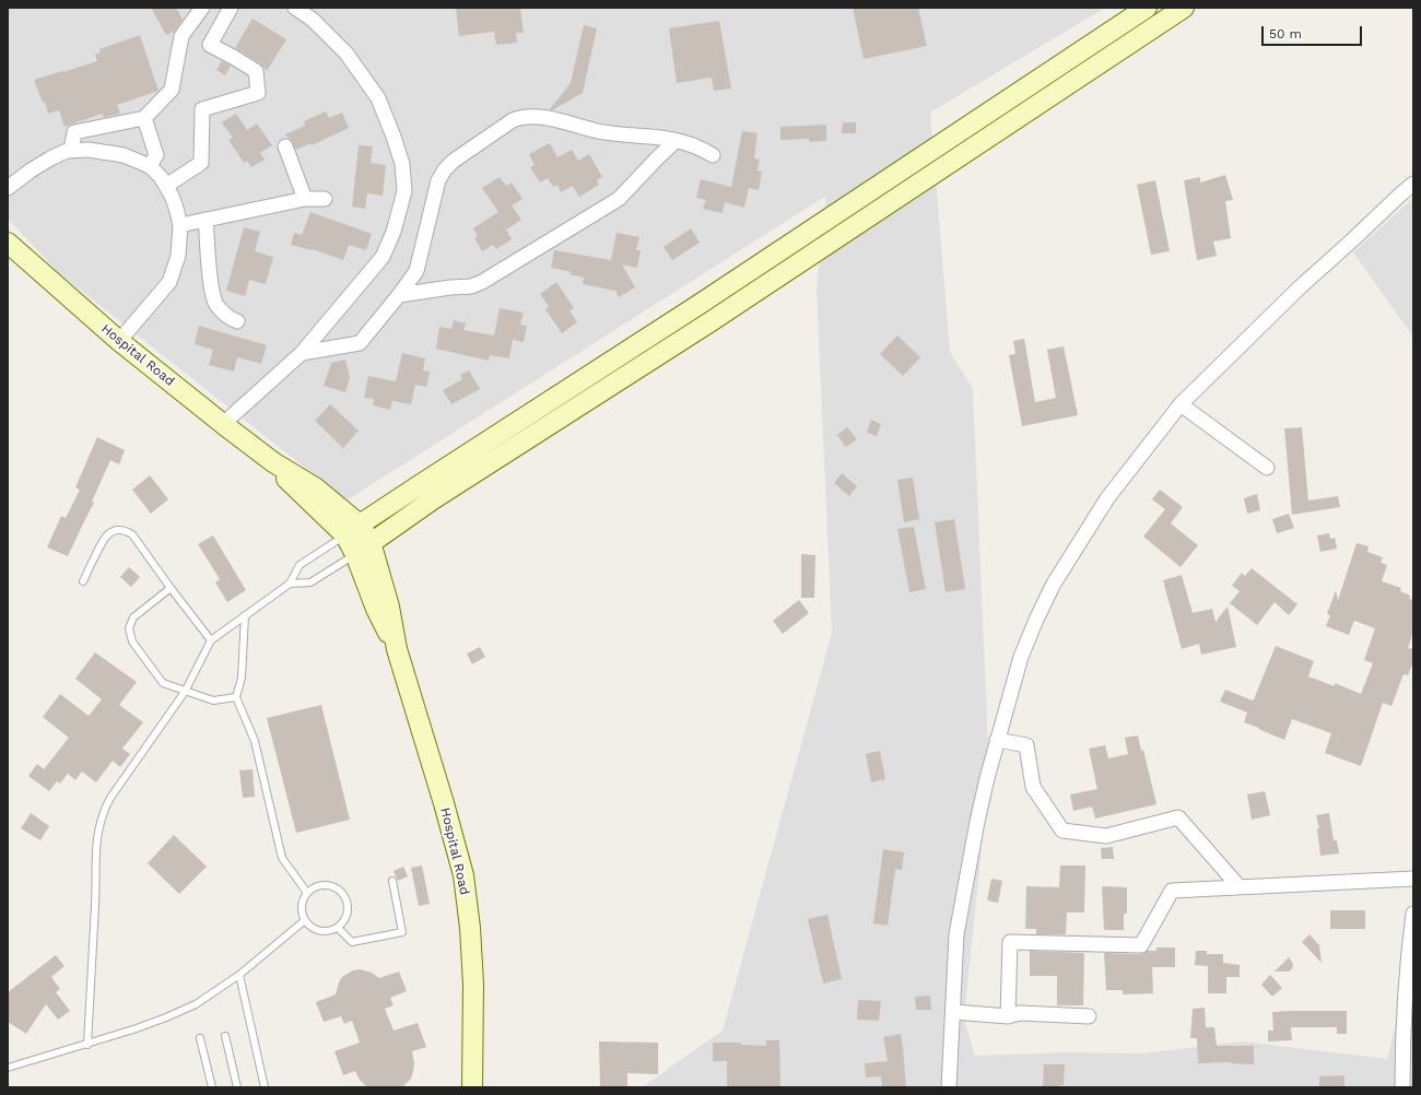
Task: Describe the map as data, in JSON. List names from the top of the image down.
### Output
{
  "streets": {
    "street": ["Hospital Road"]
  },
  "scale_bar": "50 m"
}
